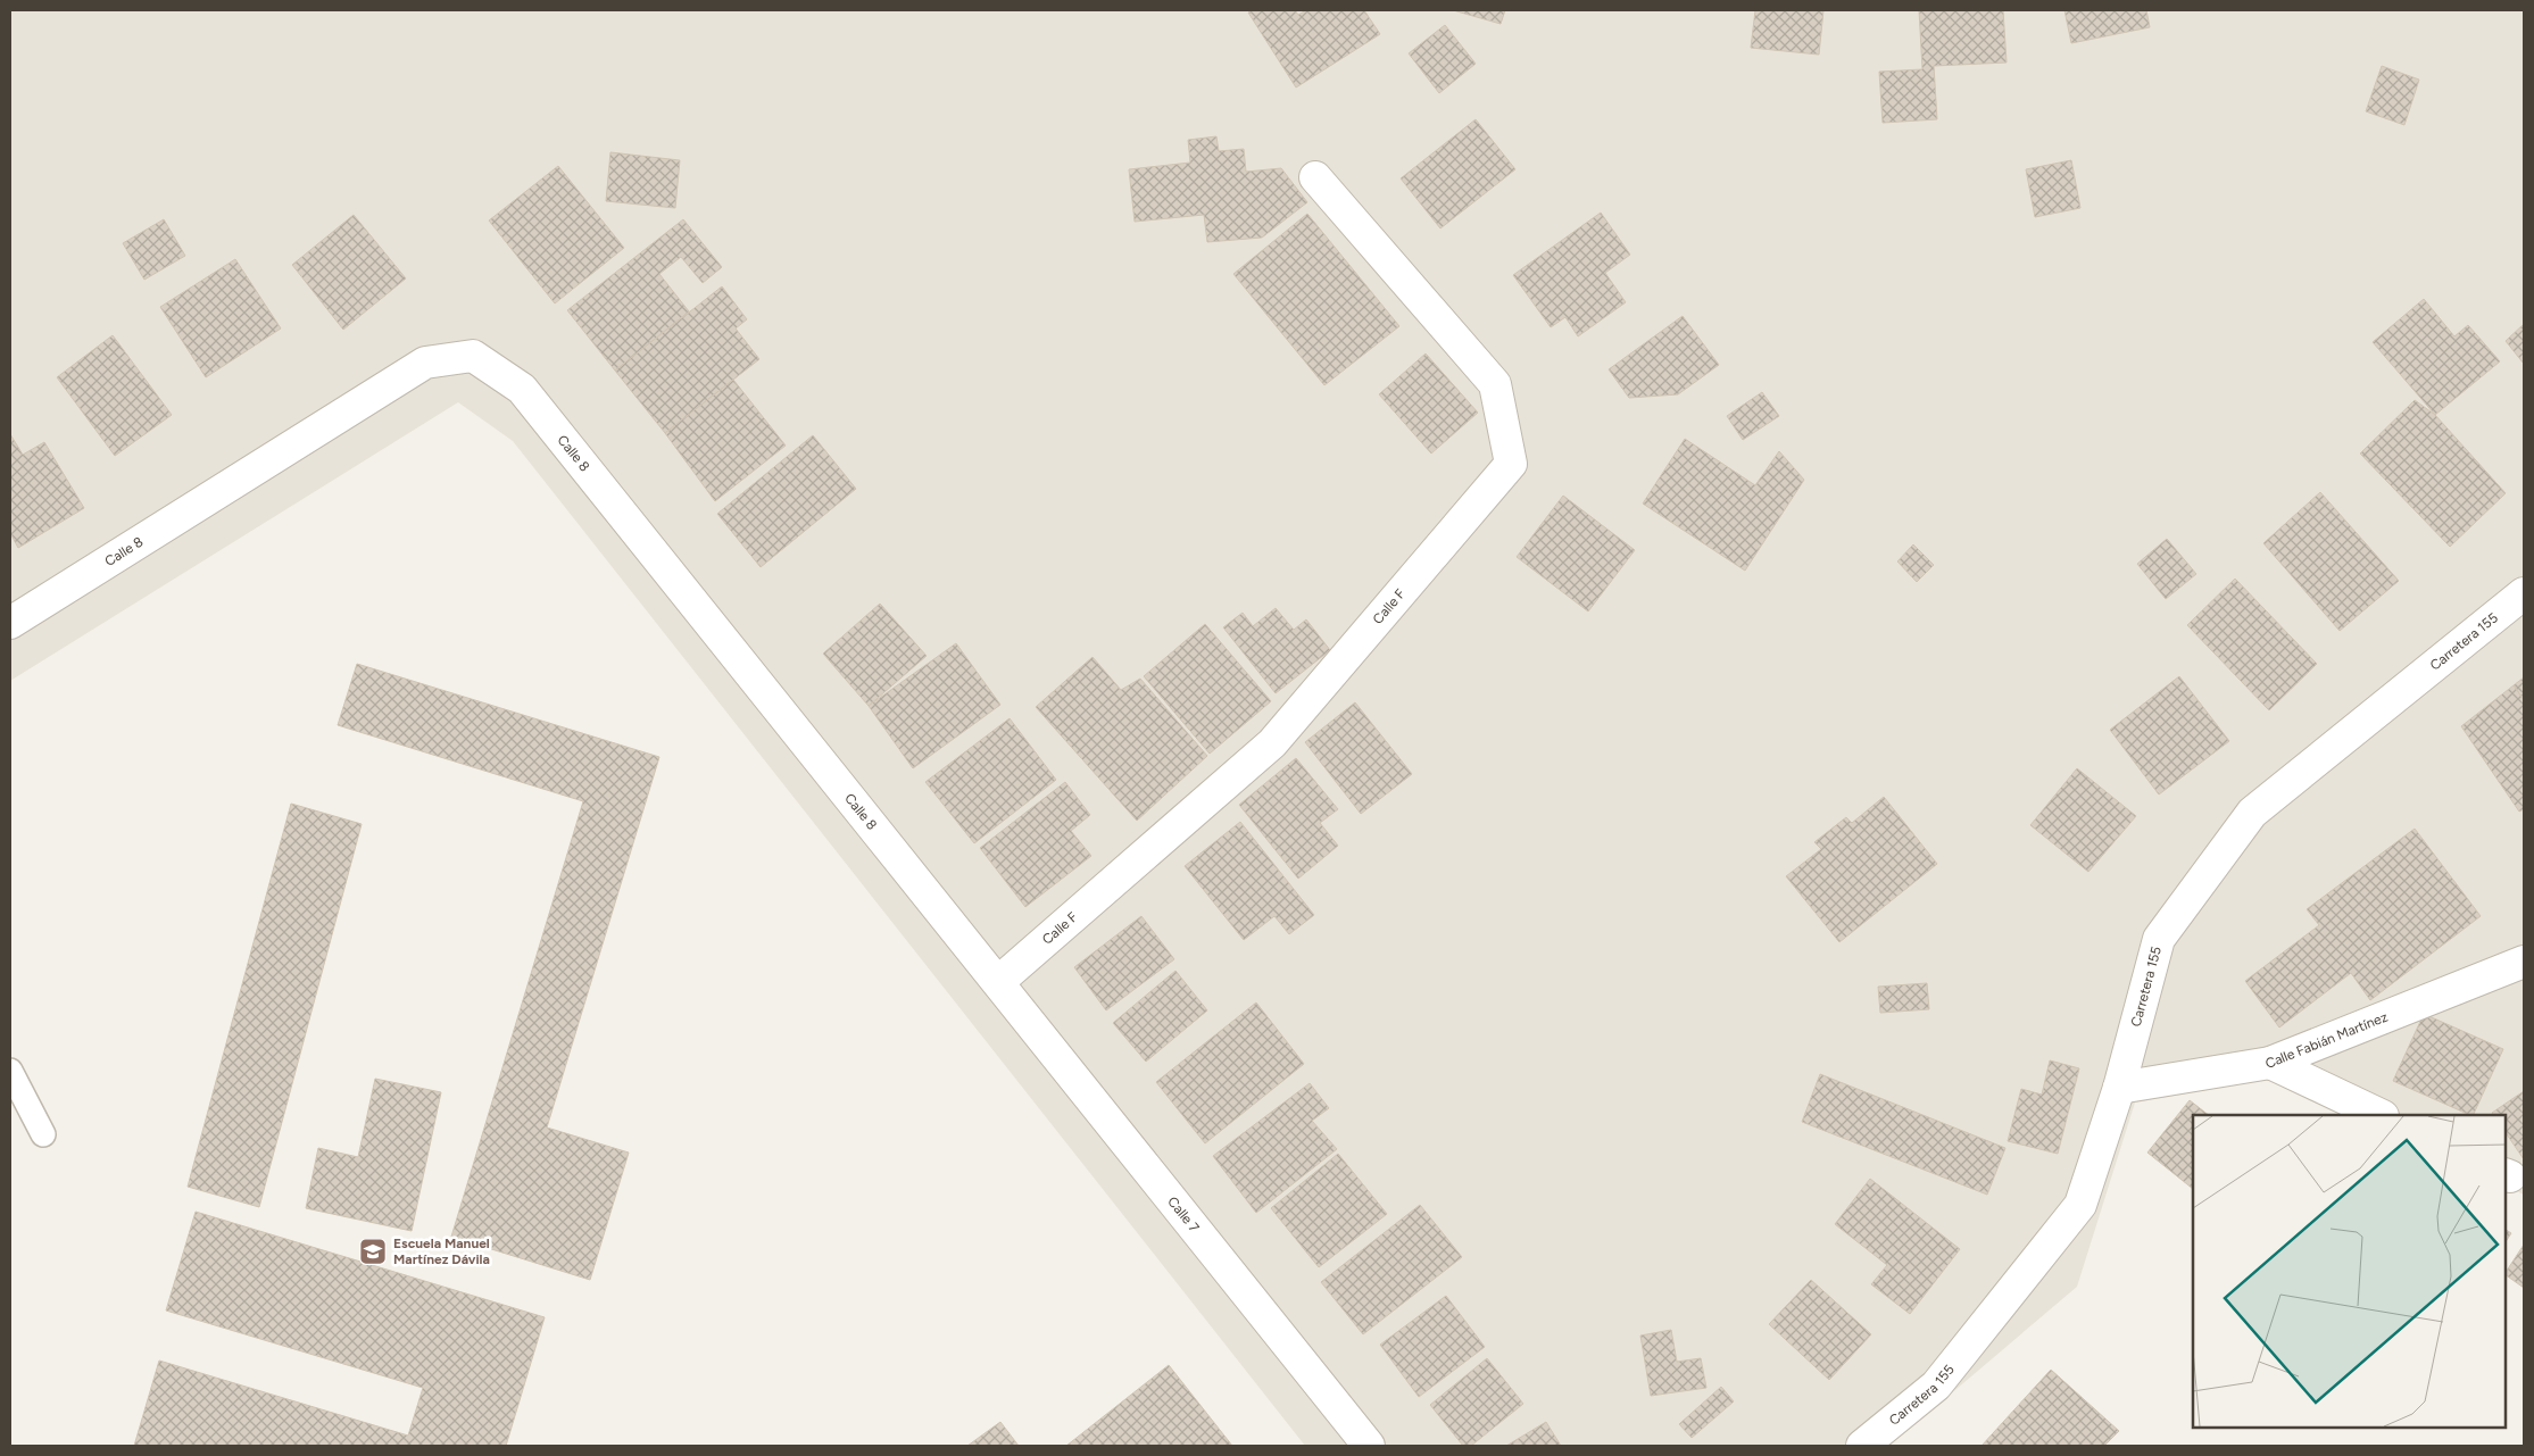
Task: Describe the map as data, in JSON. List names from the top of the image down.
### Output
{
  "streets": {
    "street": [
      "Calle 8",
      "Calle F",
      "Carretera 155",
      "Calle Fabián Martínez",
      "Calle 7"
    ]
  },
  "crossings": [
    ["Calle 8", "Calle F"],
    ["Calle 8", "Calle 7"],
    ["Calle F", "Calle 7"],
    ["Carretera 155", "Calle Fabián Martínez"]
  ],
  "places": {
    "school or university": ["Escuela Manuel Martínez Dávila"]
  }
}
